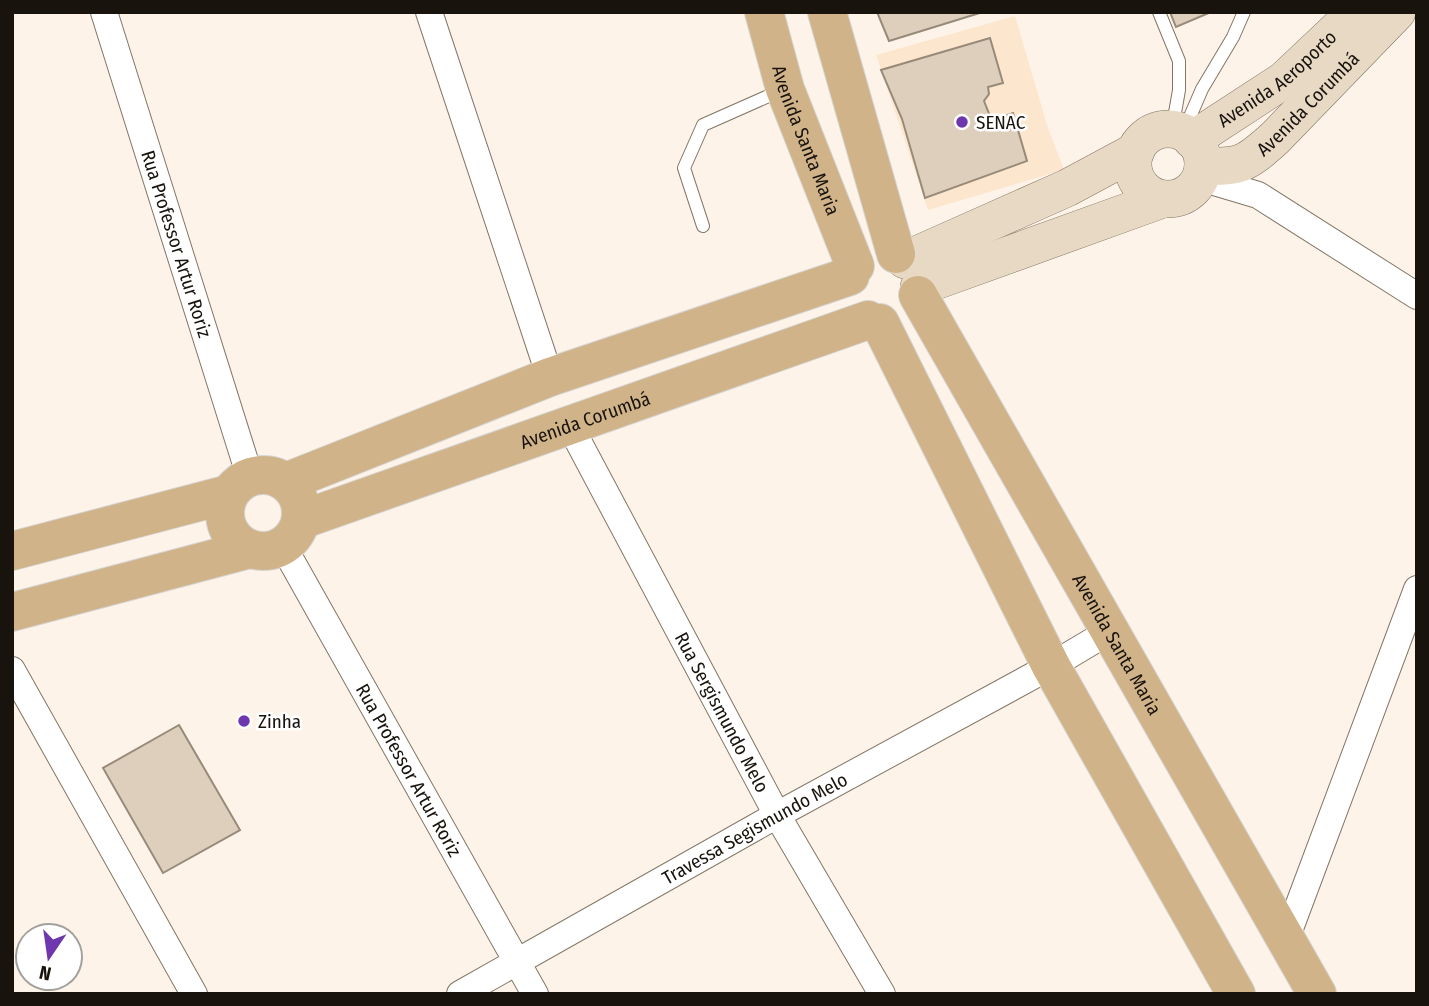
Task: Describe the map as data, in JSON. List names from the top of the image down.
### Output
{
  "streets": {
    "main road": ["Avenida Aeroporto", "Avenida Corumbá", "Avenida Santa Maria"],
    "street": ["Rua Professor Artur Roriz", "Rua Sergismundo Melo", "Travessa Segismundo Melo"]
  },
  "crossings": [
    ["Avenida Aeroporto", "Avenida Corumbá"],
    ["Avenida Corumbá", "Avenida Santa Maria"],
    ["Avenida Corumbá", "Rua Professor Artur Roriz"],
    ["Avenida Corumbá", "Rua Sergismundo Melo"],
    ["Avenida Santa Maria", "Travessa Segismundo Melo"],
    ["Rua Professor Artur Roriz", "Travessa Segismundo Melo"],
    ["Rua Sergismundo Melo", "Travessa Segismundo Melo"]
  ],
  "places": ["SENAC", "Zinha"],
  "north": "bottom"
}
